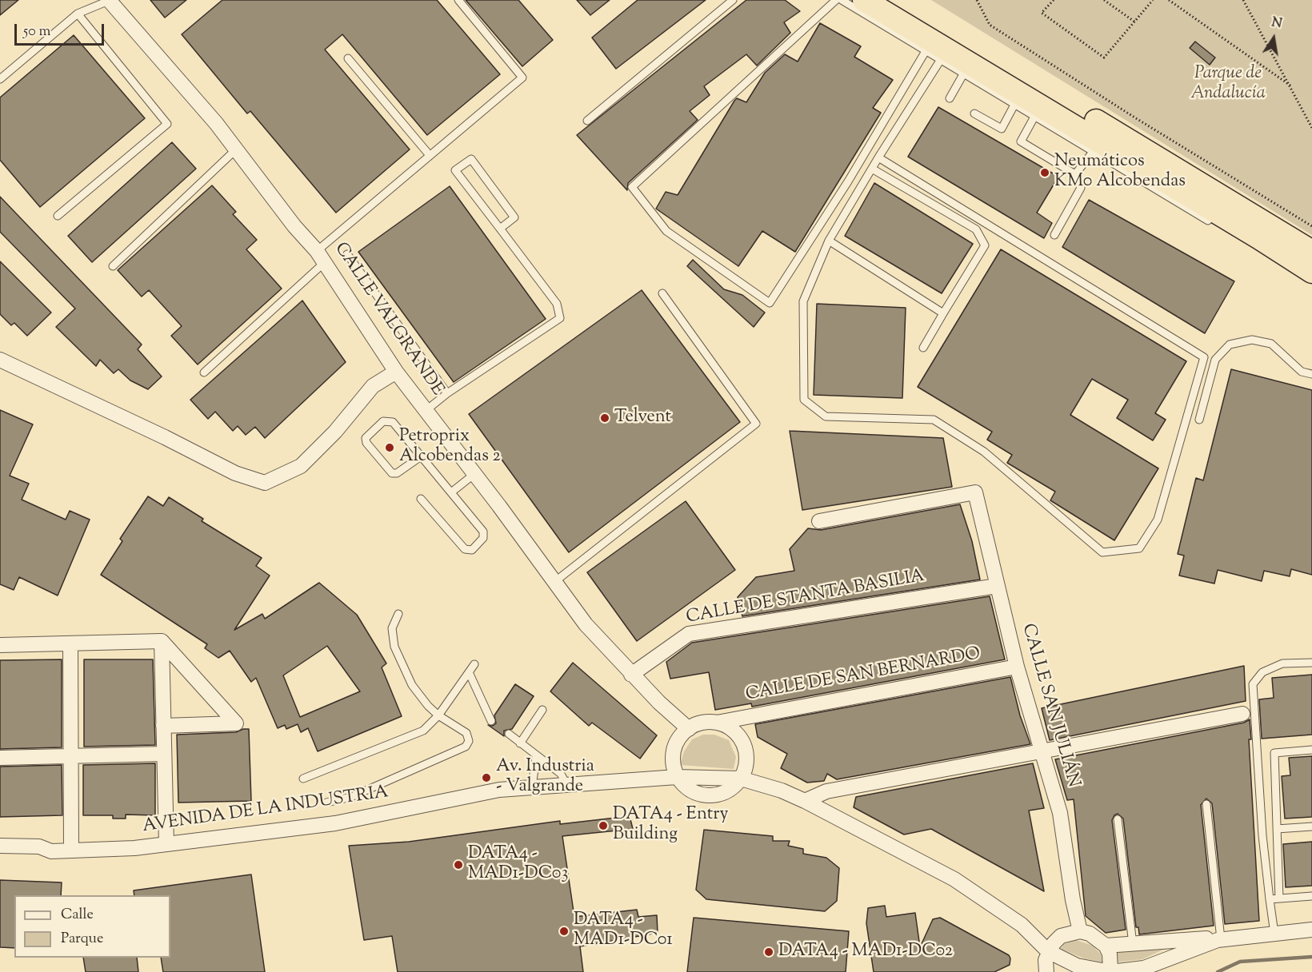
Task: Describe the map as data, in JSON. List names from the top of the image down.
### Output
{
  "streets": {
    "street": [
      "CALLE VALGRANDE",
      "CALLE DE STANTA BASILIA",
      "CALLE DE SAN BERNARDO",
      "CALLE SAN JULIÁN",
      "AVENIDA DE LA INDUSTRIA"
    ]
  },
  "crossings": [
    ["CALLE VALGRANDE", "CALLE DE STANTA BASILIA"],
    ["CALLE VALGRANDE", "CALLE DE SAN BERNARDO"],
    ["CALLE VALGRANDE", "AVENIDA DE LA INDUSTRIA"],
    ["CALLE DE STANTA BASILIA", "CALLE SAN JULIÁN"],
    ["CALLE DE SAN BERNARDO", "CALLE SAN JULIÁN"],
    ["CALLE DE SAN BERNARDO", "AVENIDA DE LA INDUSTRIA"]
  ],
  "parks": ["Parque de Andalucía"],
  "places": [
    "Neumáticos KM0 Alcobendas",
    "Telvent",
    "Petroprix Alcobendas 2",
    "Av. Industria - Valgrande",
    "DATA4 - Entry Building",
    "DATA4 - MAD1-DC03",
    "DATA4 - MAD1-DC01",
    "DATA4 - MAD1-DC02"
  ],
  "legend": ["Calle", "Parque"],
  "scale_bar": "50 m",
  "north": "top"
}
